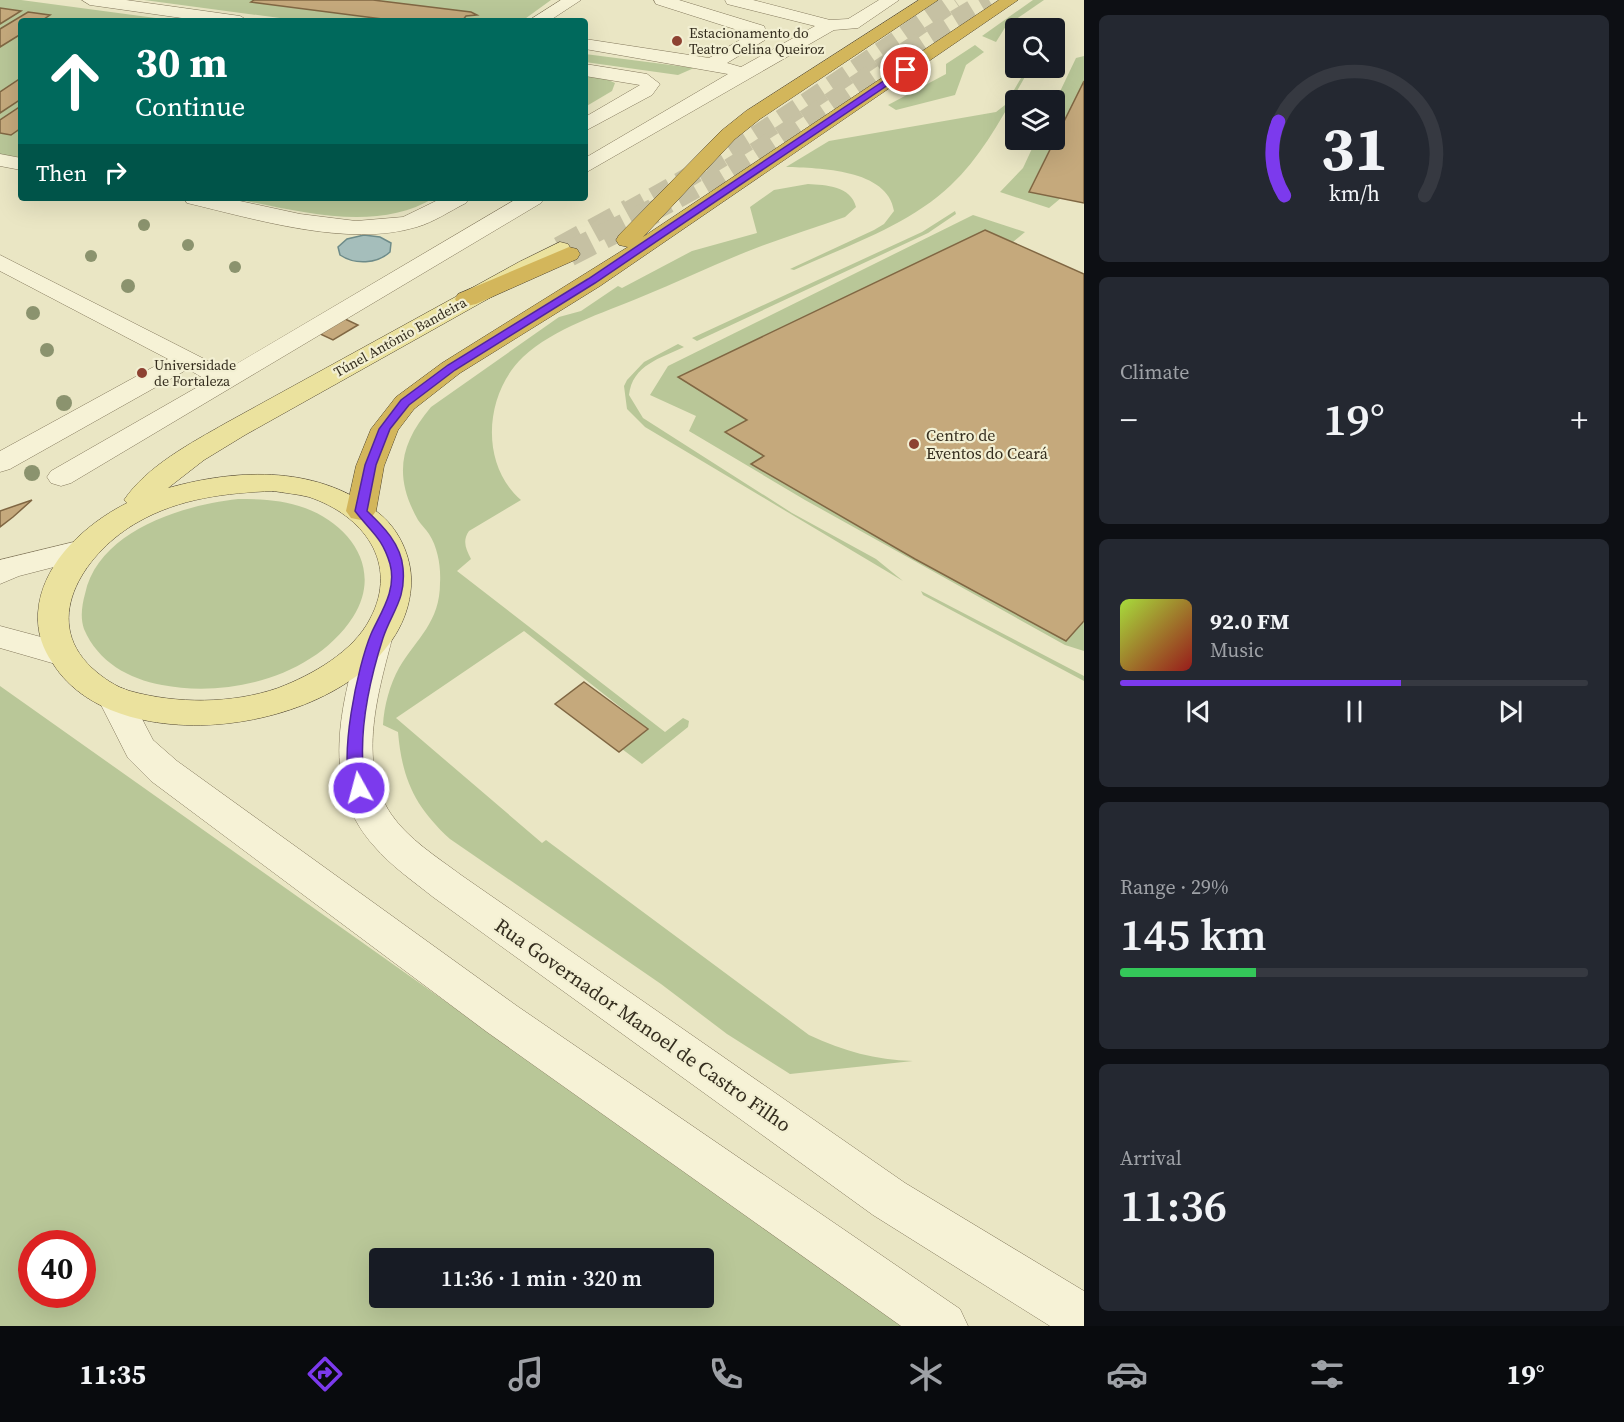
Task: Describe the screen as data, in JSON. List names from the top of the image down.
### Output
{
  "streets": {
    "main road": ["Túnel Antônio Bandeira"],
    "street": ["Rua Governador Manoel de Castro Filho"]
  },
  "places": ["Estacionamento do Teatro Celina Queiroz", "Universidade de Fortaleza", "Centro de Eventos do Ceará"],
  "page": {
    "turn": ["30 m", "Continue"],
    "then": "Then",
    "tile": [
      "Climate",
      ["Range · 29%", "145 km"],
      ["Arrival", "11:36"]
    ],
    "heat": ["−", "19°", "+"],
    "song": ["92.0 FM", "Music"],
    "limit": "40",
    "trip": "11:36 · 1 min · 320 m",
    "tabs": ["11:35", "19°"],
    "gauge": ["31", "km/h"]
  }
}
